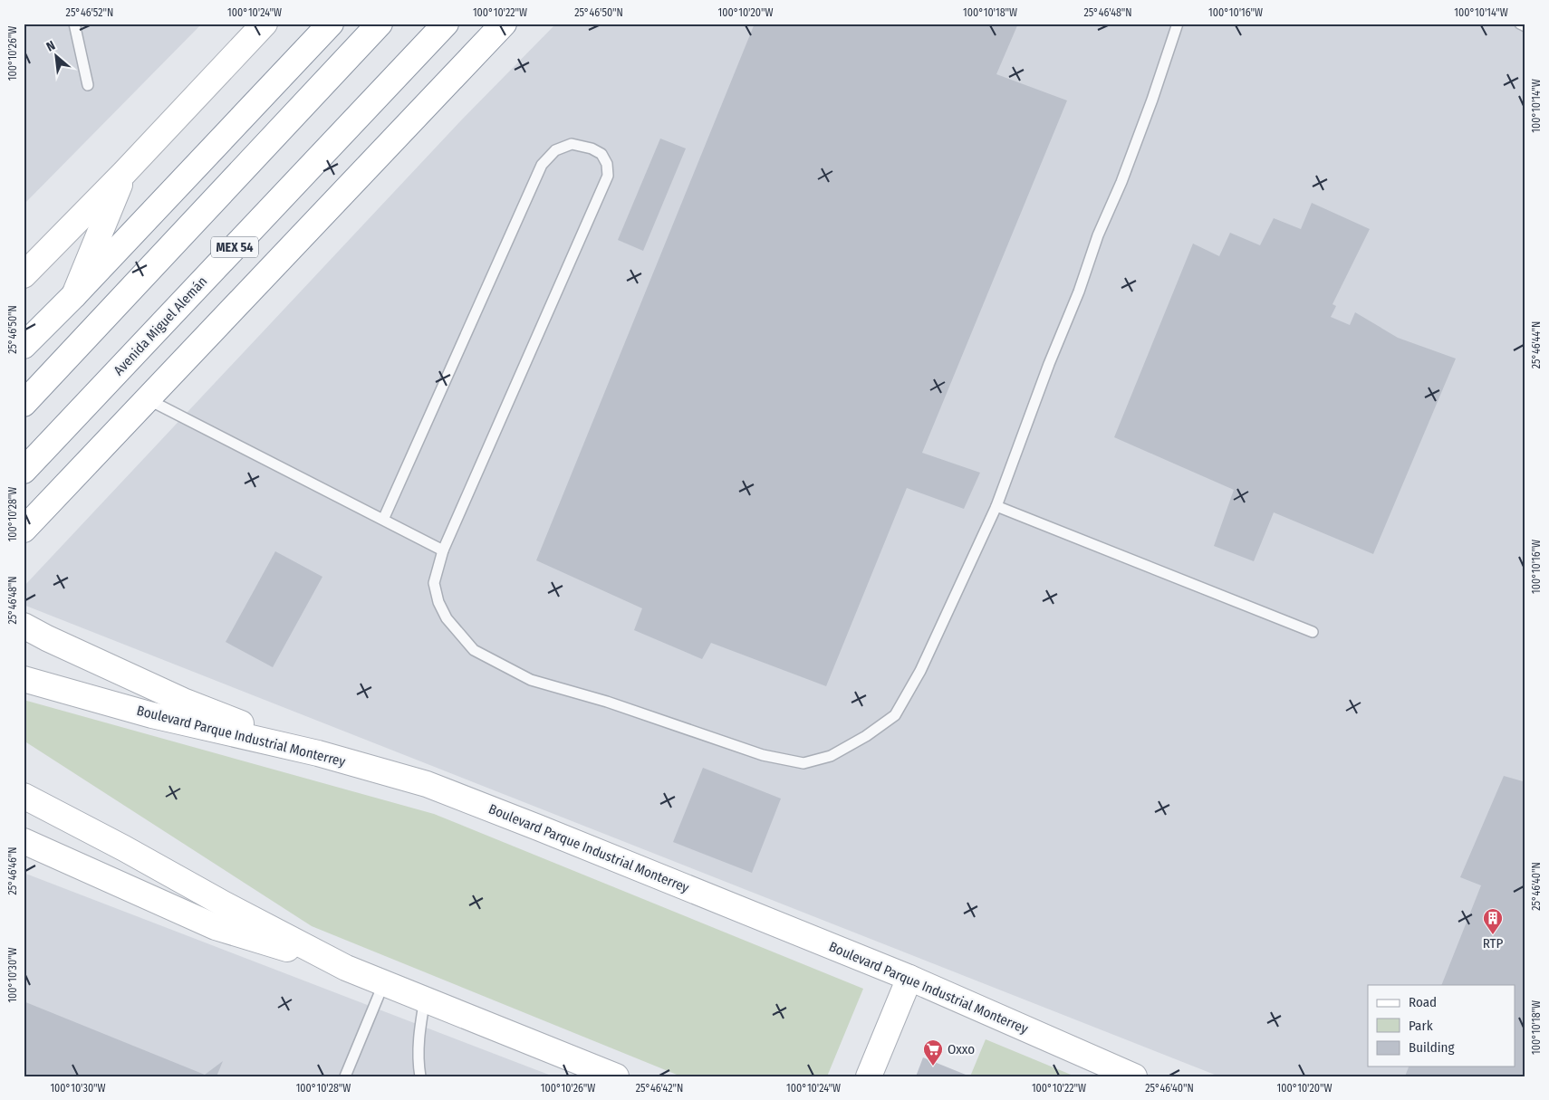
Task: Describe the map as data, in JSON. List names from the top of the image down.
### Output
{
  "streets": {
    "main road": ["MEX 54", "Avenida Miguel Alemán", "Boulevard Parque Industrial Monterrey"]
  },
  "places": {
    "building": ["RTP"],
    "supermarket": ["Oxxo"]
  },
  "legend": ["Road", "Park", "Building"],
  "north": "top left",
  "coordinates": [
    "25°46'52\"N",
    "100°10'24\"W",
    "100°10'22\"W",
    "25°46'50\"N",
    "100°10'20\"W",
    "100°10'18\"W",
    "25°46'48\"N",
    "100°10'16\"W",
    "100°10'14\"W",
    "100°10'26\"W",
    "25°46'44\"N",
    "100°10'28\"W",
    "25°46'46\"N",
    "25°46'40\"N",
    "100°10'30\"W",
    "25°46'42\"N"
  ]
}
